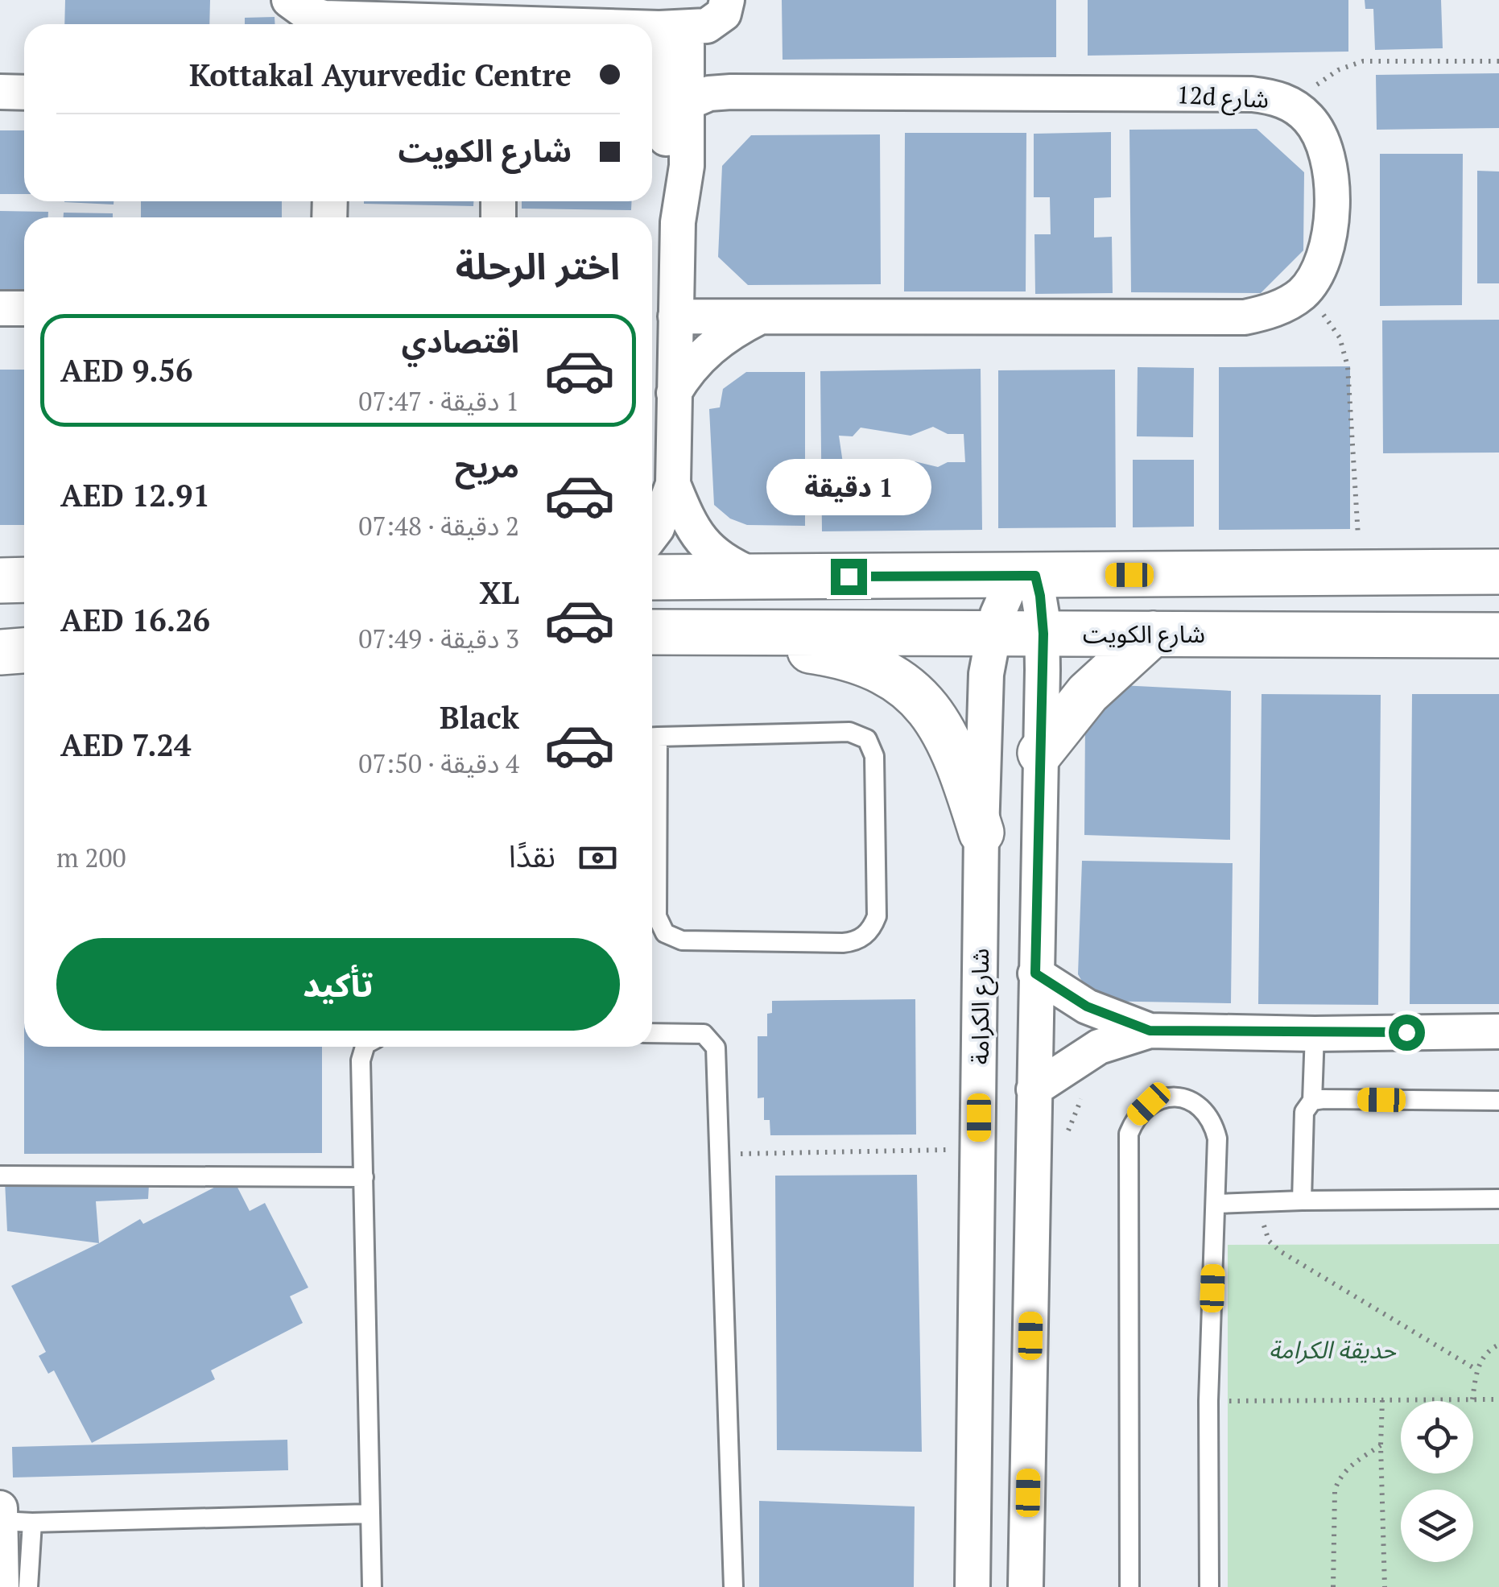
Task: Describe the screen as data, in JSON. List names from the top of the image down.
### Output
{
  "streets": {
    "main road": ["شارع الكويت"],
    "street": ["12d شارع", "شارع الكرامة"]
  },
  "crossings": [
    ["شارع الكويت", "شارع الكرامة"]
  ],
  "parks": ["حديقة الكرامة"],
  "page": {
    "banner": ["Kottakal Ayurvedic Centre", "شارع الكويت"],
    "heading": "اختر الرحلة",
    "list": [
      {
        "name": "اقتصادي",
        "note": "1 دقيقة · 07:47",
        "value": "AED 9.56"
      },
      {
        "name": "مريح",
        "note": "2 دقيقة · 07:48",
        "value": "AED 12.91"
      },
      {
        "name": "XL",
        "note": "3 دقيقة · 07:49",
        "value": "AED 16.26"
      },
      {
        "name": "Black",
        "note": "4 دقيقة · 07:50",
        "value": "AED 7.24"
      }
    ],
    "bubble": "1 دقيقة",
    "pay": ["نقدًا", "200 m"],
    "buttons": "تأكيد"
  }
}
